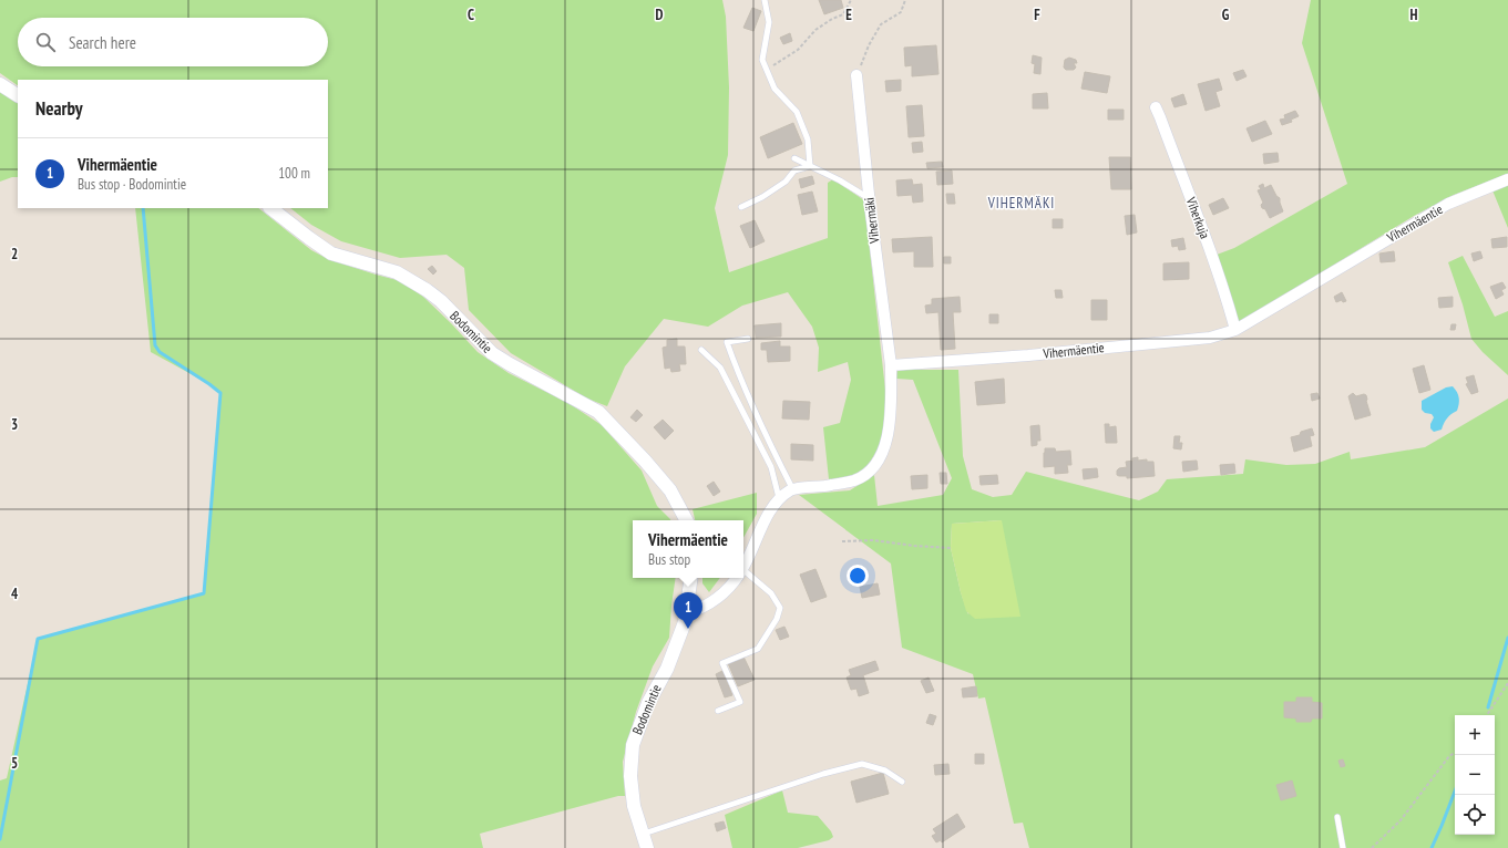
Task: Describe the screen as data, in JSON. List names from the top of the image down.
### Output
{
  "streets": {
    "street": [
      "Viherkuja",
      "Vihermäki",
      "Vihermäentie",
      "Bodomintie"
    ]
  },
  "crossings": [
    ["Viherkuja", "Vihermäentie"],
    ["Vihermäki", "Vihermäentie"]
  ],
  "districts": ["VIHERMÄKI"],
  "page": {
    "search": "Search here",
    "heading": "Nearby",
    "list": [
      {
        "mark": "1",
        "name": "Vihermäentie",
        "note": "Bus stop · Bodomintie",
        "value": "100 m"
      }
    ],
    "popup": ["Vihermäentie", "Bus stop"],
    "pins": "1",
    "map_buttons": ["+", "−"]
  },
  "grid": {
    "columns": [
      "C",
      "D",
      "E",
      "F",
      "G",
      "H"
    ],
    "rows": [
      "2",
      "3",
      "4",
      "5"
    ]
  }
}
